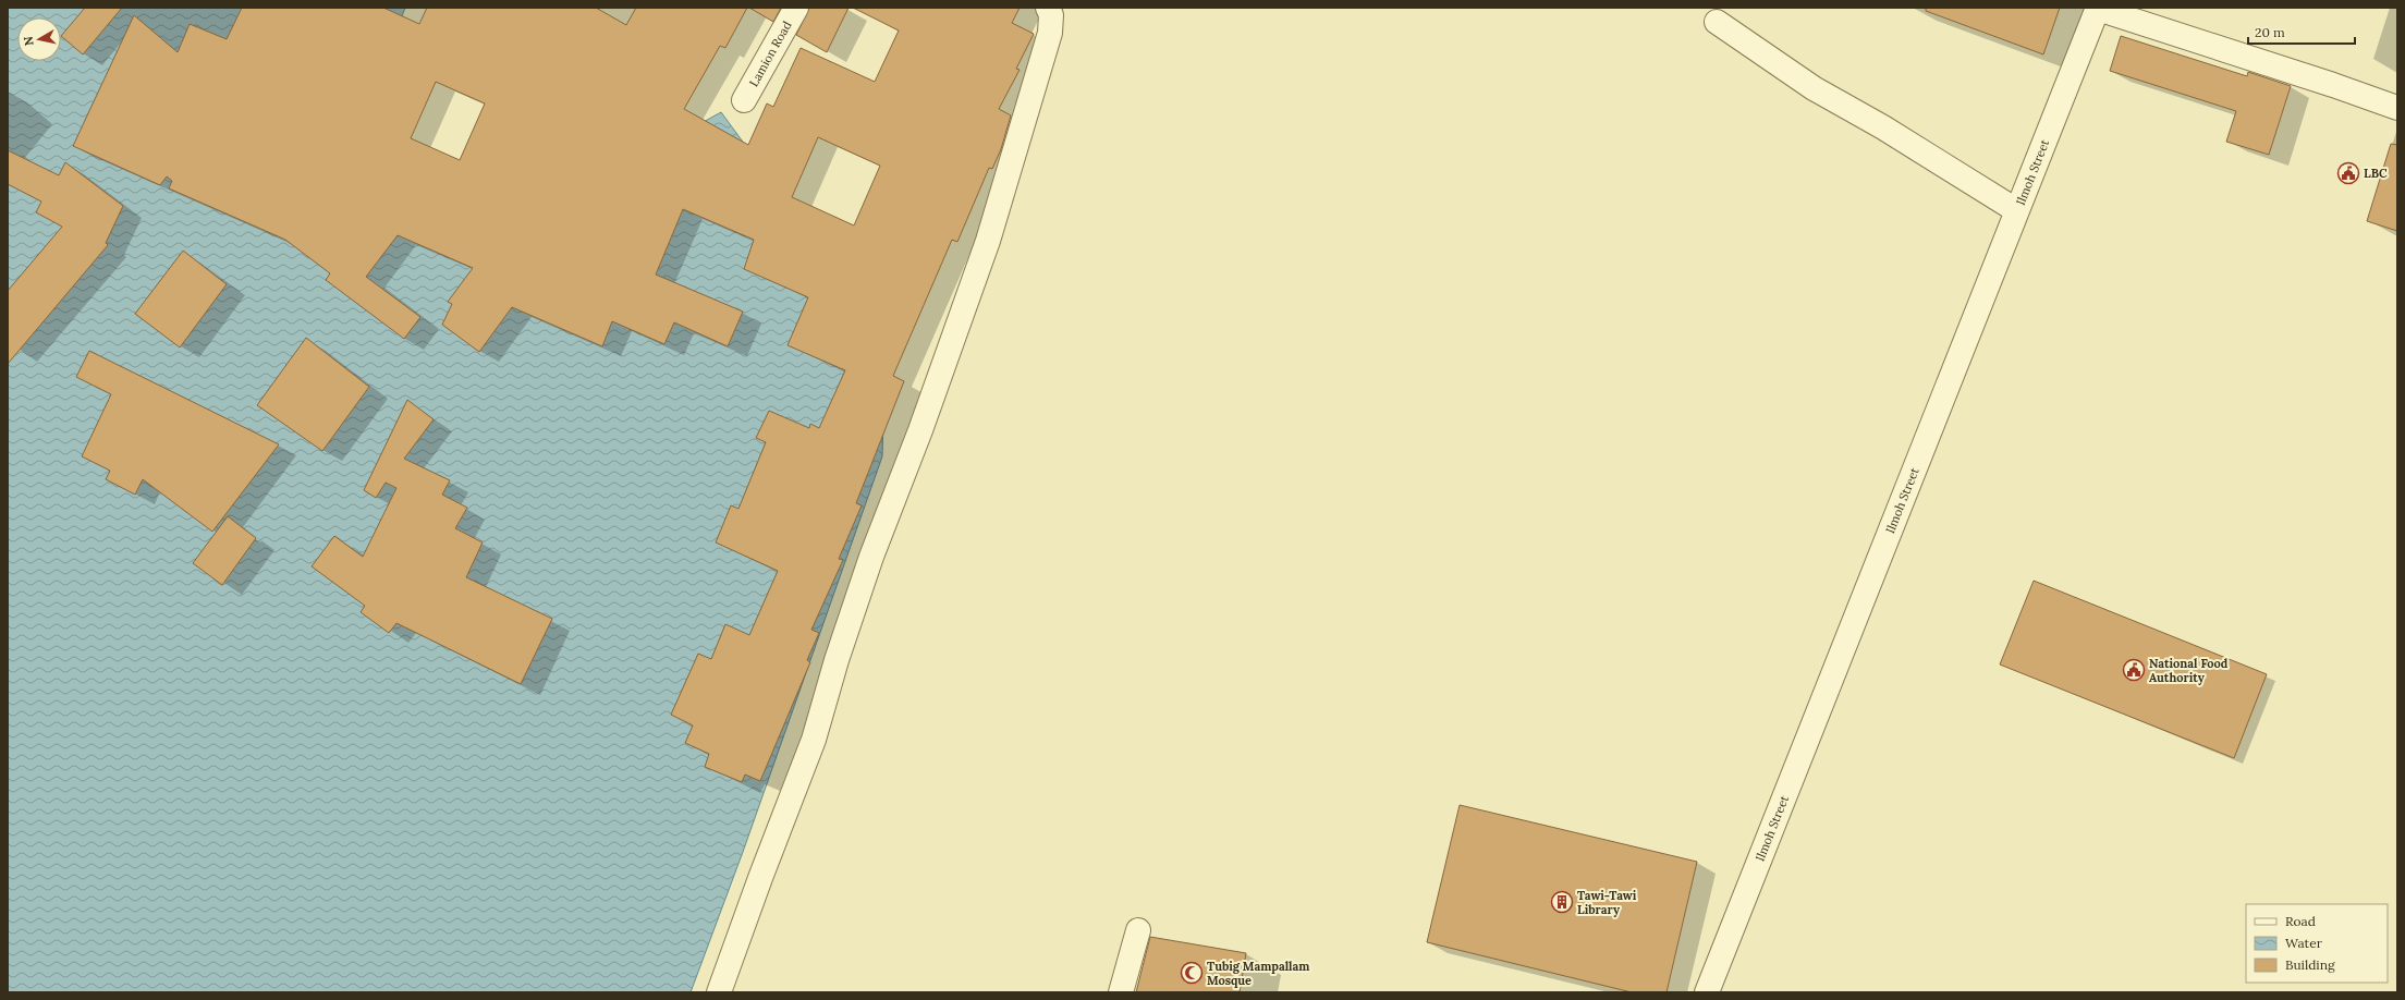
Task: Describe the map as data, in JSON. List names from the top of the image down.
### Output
{
  "streets": {
    "street": ["Lamion Road", "Ilmoh Street"]
  },
  "places": {
    "public building": ["LBC", "National Food Authority"],
    "building": ["Tawi-Tawi Library"],
    "mosque": ["Tubig Mampallam Mosque"]
  },
  "legend": ["Road", "Water", "Building"],
  "scale_bar": "20 m",
  "north": "left"
}
